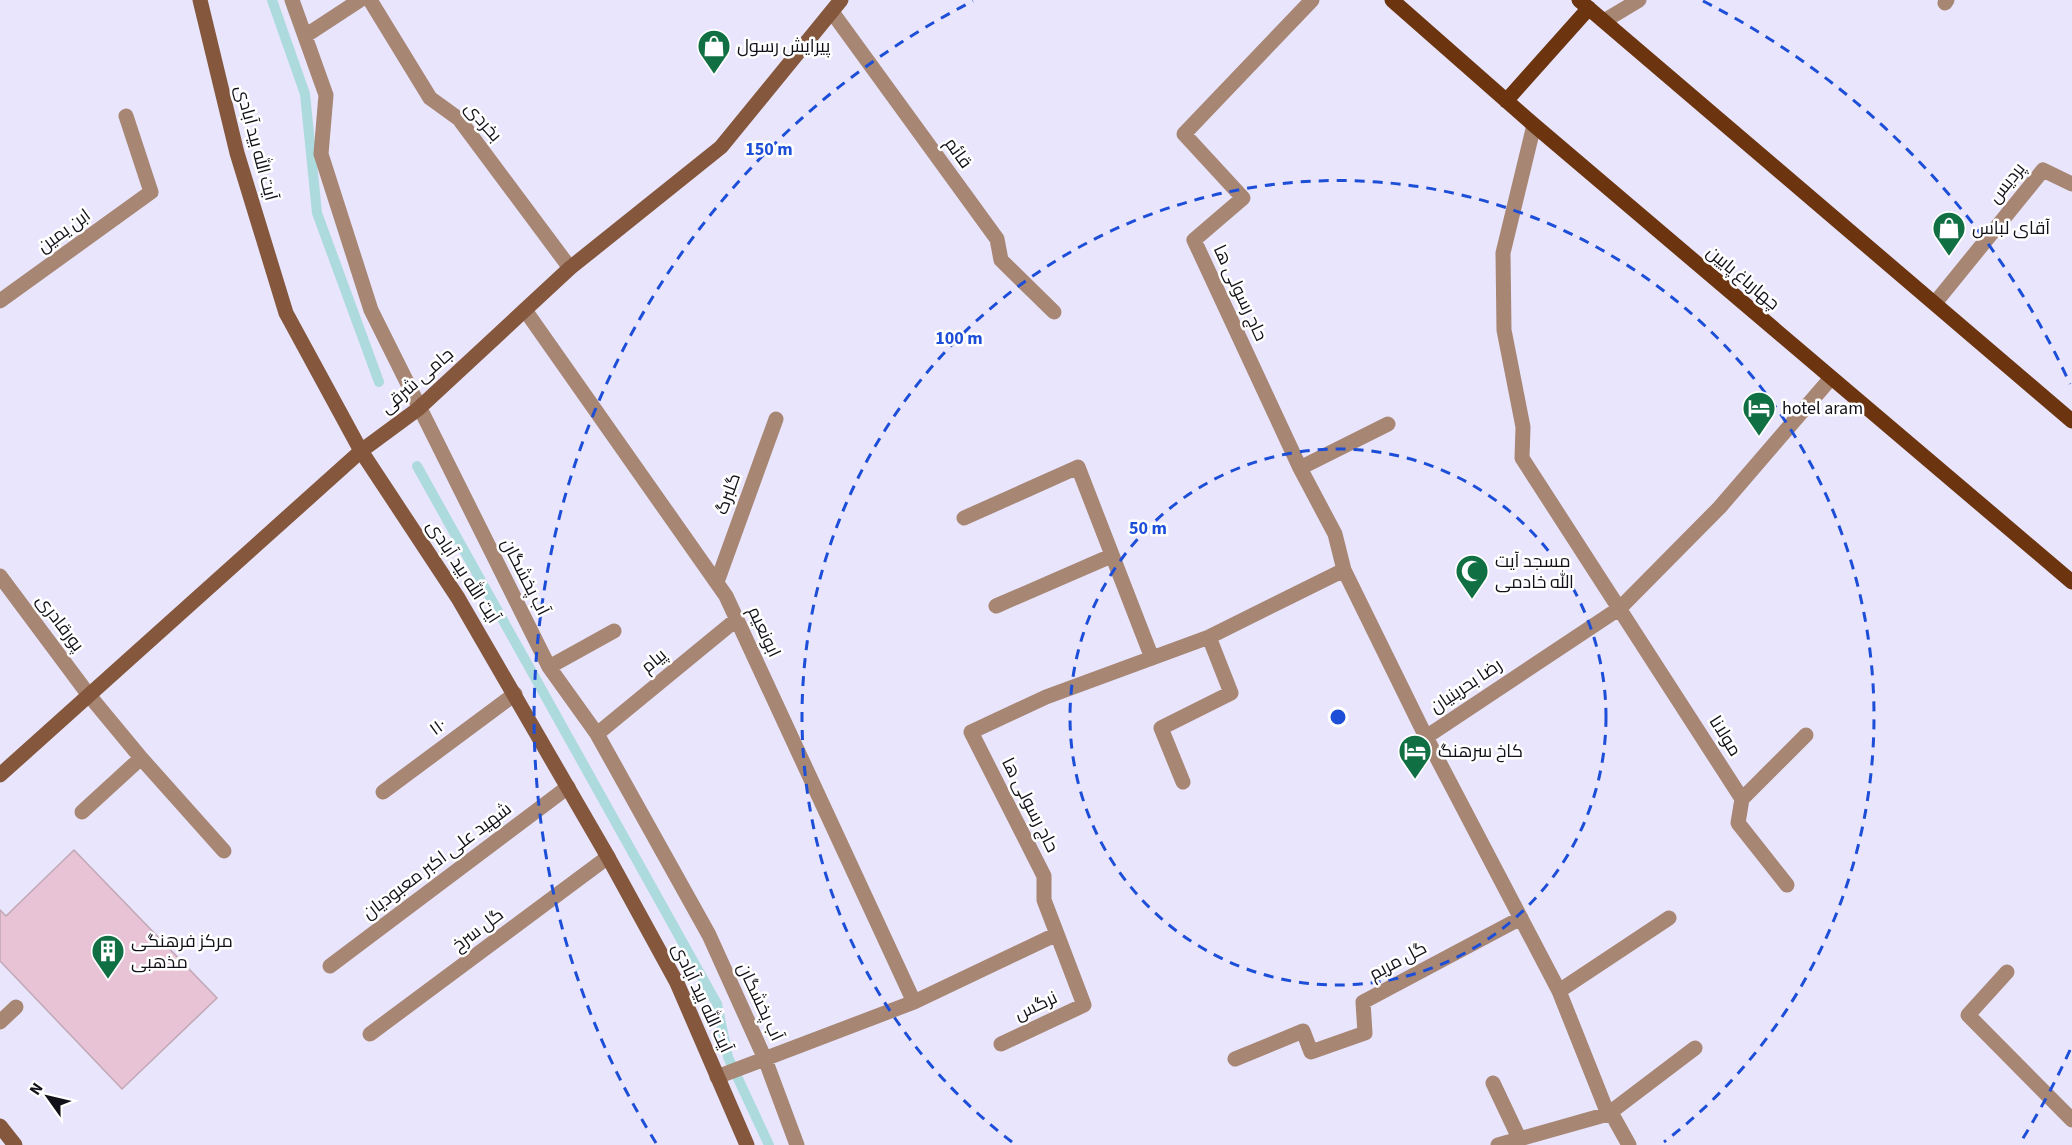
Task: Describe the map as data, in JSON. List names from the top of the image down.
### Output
{
  "streets": {
    "main road": ["چهارباغ پایین"],
    "street": [
      "بخردی",
      "آیت الله بید آبادی",
      "قائم",
      "پردیس",
      "ابن یمین",
      "حاج رسولی ها",
      "جامی شرقی",
      "گلبرگ",
      "آب پخشگان",
      "پورقادری",
      "ابونعیم",
      "پیام",
      "رضا بحرینیان",
      "۱۱۰",
      "مولانا",
      "شهید علی اکبر معبودیان",
      "گل سرخ",
      "گل مریم",
      "نرگس"
    ]
  },
  "crossings": [
    ["بخردی", "جامی شرقی"],
    ["آیت الله بید آبادی", "جامی شرقی"],
    ["آیت الله بید آبادی", "۱۱۰"],
    ["آیت الله بید آبادی", "شهید علی اکبر معبودیان"],
    ["آیت الله بید آبادی", "گل سرخ"],
    ["قائم", "جامی شرقی"],
    ["چهارباغ پایین", "رضا بحرینیان"],
    ["حاج رسولی ها", "رضا بحرینیان"],
    ["حاج رسولی ها", "نرگس"],
    ["جامی شرقی", "آب پخشگان"],
    ["جامی شرقی", "پورقادری"],
    ["جامی شرقی", "ابونعیم"],
    ["گلبرگ", "ابونعیم"],
    ["آب پخشگان", "پیام"],
    ["ابونعیم", "پیام"],
    ["رضا بحرینیان", "مولانا"],
    ["رضا بحرینیان", "گل مریم"]
  ],
  "places": {
    "shop": ["پیرایش رسول", "آقای لباس"],
    "hotel": ["hotel aram", "کاخ سرهنگ"],
    "mosque": ["مسجد آیت الله خادمی"],
    "building": ["مرکز فرهنگی مذهبی"]
  },
  "north": "top left",
  "rings": ["150 m", "100 m", "50 m"]
}
